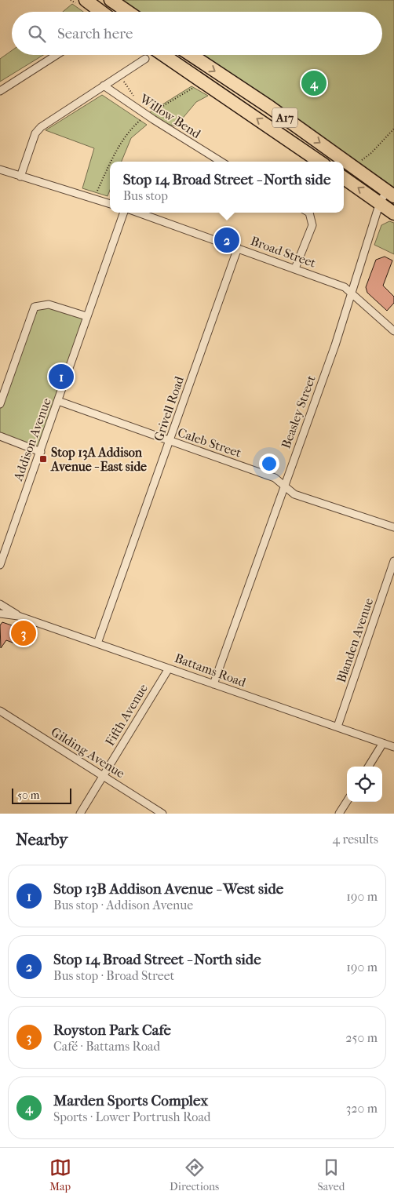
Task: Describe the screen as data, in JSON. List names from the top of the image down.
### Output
{
  "streets": {
    "highway": ["A17"],
    "street": [
      "Willow Bend",
      "Broad Street",
      "Grivell Road",
      "Beasley Street",
      "Addison Avenue",
      "Caleb Street",
      "Blanden Avenue",
      "Battams Road",
      "Fifth Avenue",
      "Gilding Avenue"
    ]
  },
  "crossings": [
    ["A17", "Beasley Street"],
    ["Broad Street", "Grivell Road"],
    ["Broad Street", "Beasley Street"],
    ["Grivell Road", "Caleb Street"],
    ["Grivell Road", "Battams Road"],
    ["Beasley Street", "Caleb Street"],
    ["Beasley Street", "Battams Road"],
    ["Addison Avenue", "Caleb Street"],
    ["Blanden Avenue", "Battams Road"],
    ["Battams Road", "Fifth Avenue"],
    ["Fifth Avenue", "Gilding Avenue"]
  ],
  "places": {
    "transit": ["Stop 13A Addison Avenue - East side"]
  },
  "scale_bar": "50 m",
  "page": {
    "search": "Search here",
    "pins": [
      "4",
      "2",
      "1",
      "3"
    ],
    "popup": ["Stop 14 Broad Street - North side", "Bus stop"],
    "scale": "50 m",
    "heading": ["Nearby", "4 results"],
    "list": [
      {
        "mark": "1",
        "name": "Stop 13B Addison Avenue - West side",
        "note": "Bus stop · Addison Avenue",
        "value": "190 m"
      },
      {
        "mark": "2",
        "name": "Stop 14 Broad Street - North side",
        "note": "Bus stop · Broad Street",
        "value": "190 m"
      },
      {
        "mark": "3",
        "name": "Royston Park Cafe",
        "note": "Café · Battams Road",
        "value": "250 m"
      },
      {
        "mark": "4",
        "name": "Marden Sports Complex",
        "note": "Sports · Lower Portrush Road",
        "value": "320 m"
      }
    ],
    "nav": ["Map", "Directions", "Saved"]
  }
}
